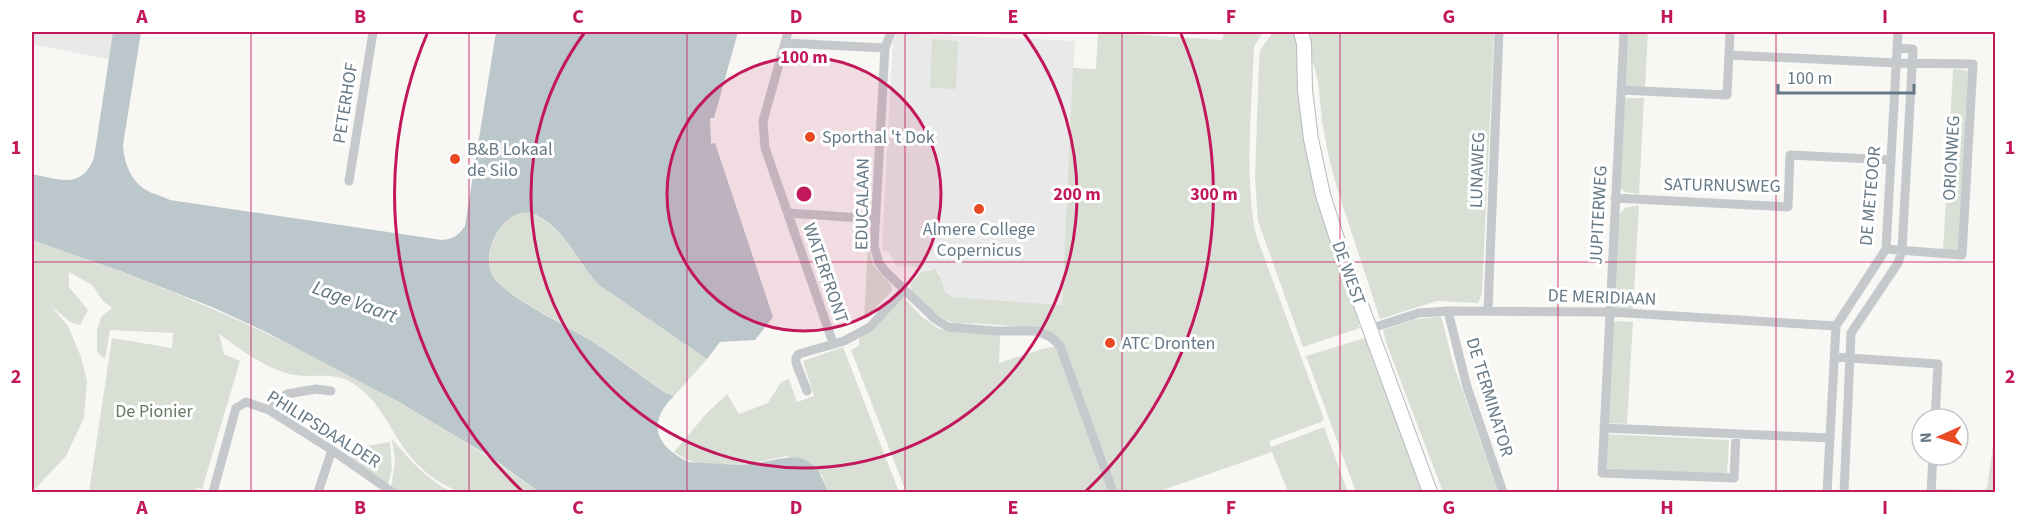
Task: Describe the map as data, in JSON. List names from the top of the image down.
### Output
{
  "streets": {
    "main road": ["DE WEST"],
    "street": [
      "PETERHOF",
      "ORIONWEG",
      "LUNAWEG",
      "SATURNUSWEG",
      "DE METEOOR",
      "EDUCALAAN",
      "JUPITERWEG",
      "WATERFRONT",
      "DE MERIDIAAN",
      "DE TERMINATOR",
      "PHILIPSDAALDER"
    ]
  },
  "crossings": [
    ["ORIONWEG", "DE METEOOR"],
    ["LUNAWEG", "DE MERIDIAAN"],
    ["SATURNUSWEG", "DE METEOOR"],
    ["SATURNUSWEG", "JUPITERWEG"],
    ["DE METEOOR", "DE MERIDIAAN"],
    ["EDUCALAAN", "WATERFRONT"],
    ["JUPITERWEG", "DE MERIDIAAN"],
    ["DE WEST", "DE MERIDIAAN"],
    ["DE MERIDIAAN", "DE TERMINATOR"]
  ],
  "water": ["Lage Vaart"],
  "parks": ["De Pionier"],
  "places": [
    "Sporthal 't Dok",
    "B&B Lokaal de Silo",
    "Almere College Copernicus",
    "ATC Dronten"
  ],
  "scale_bar": "100 m",
  "north": "left",
  "grid": {
    "columns": [
      "A",
      "B",
      "C",
      "D",
      "E",
      "F",
      "G",
      "H",
      "I"
    ],
    "rows": ["1", "2"]
  },
  "rings": ["100 m", "200 m", "300 m"]
}
